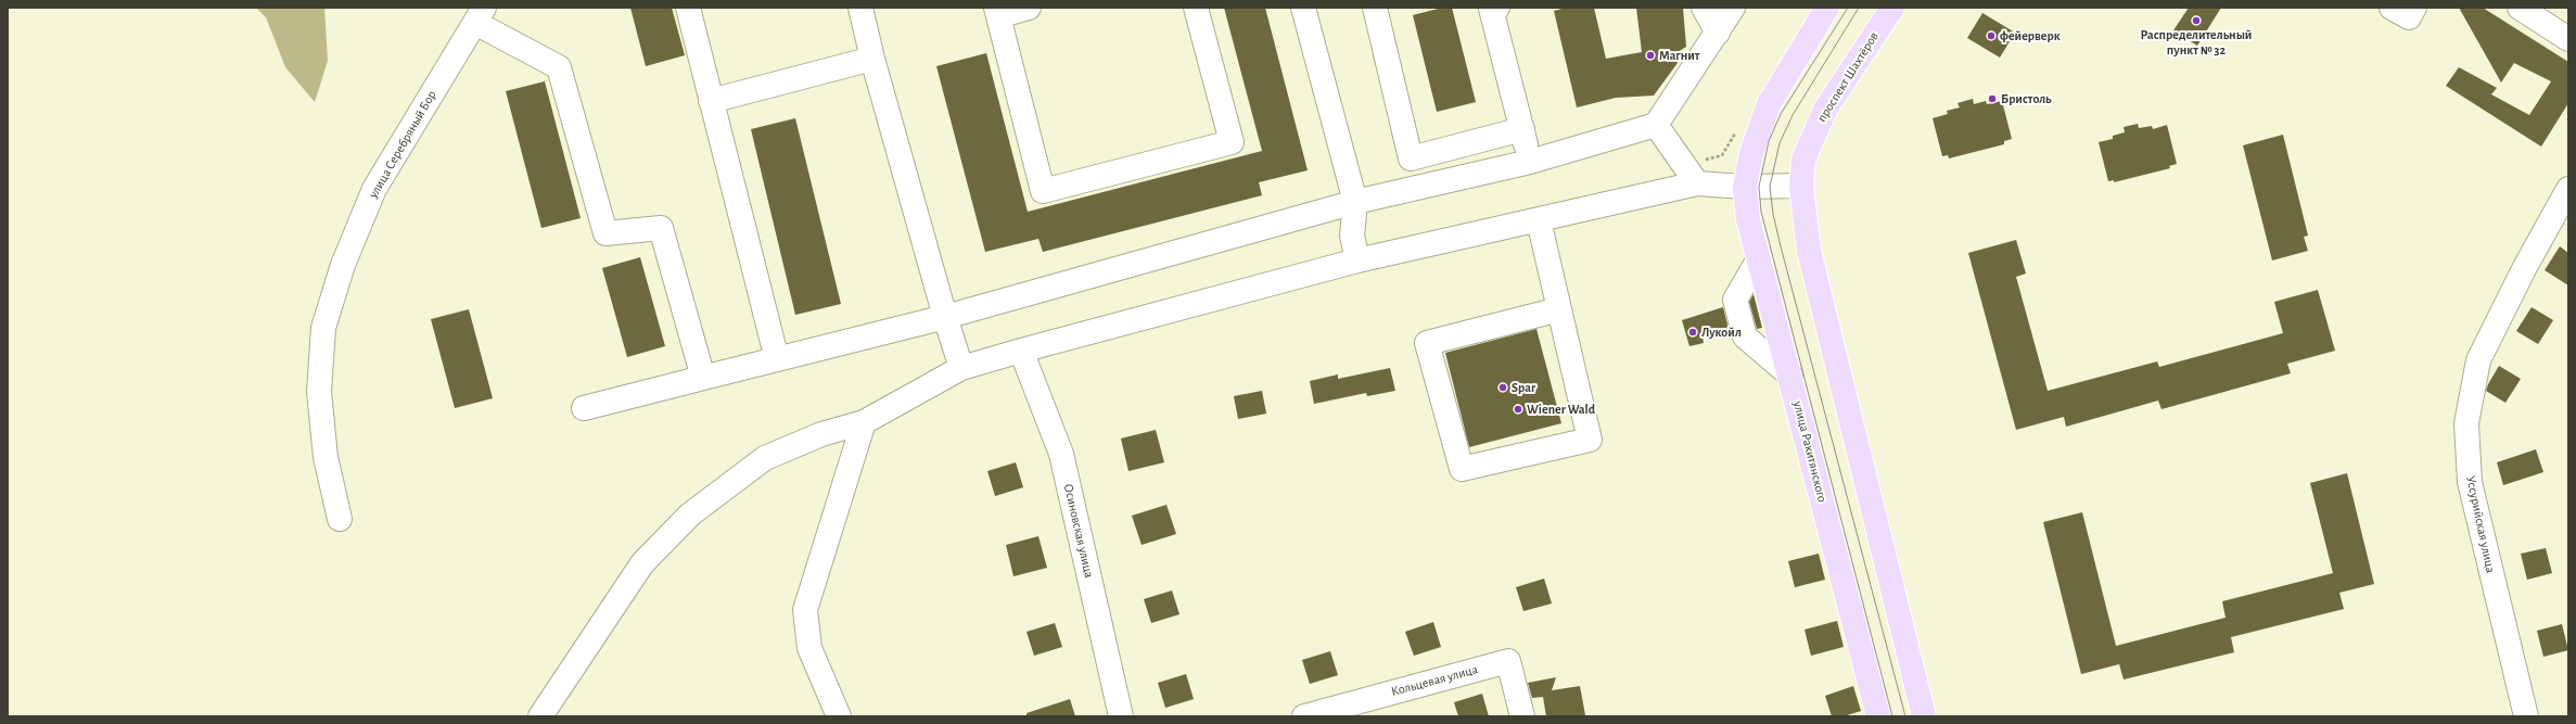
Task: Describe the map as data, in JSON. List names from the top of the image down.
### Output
{
  "streets": {
    "main road": ["проспект Шахтёров", "улица Ракитянского"],
    "street": [
      "улица Серебряный Бор",
      "Уссурийская улица",
      "Осиновская улица",
      "Кольцевая улица"
    ]
  },
  "places": [
    "Распределительный пункт № 32",
    "фейерверк",
    "Магнит",
    "Бристоль",
    "Лукойл",
    "Spar",
    "Wiener Wald"
  ]
}
